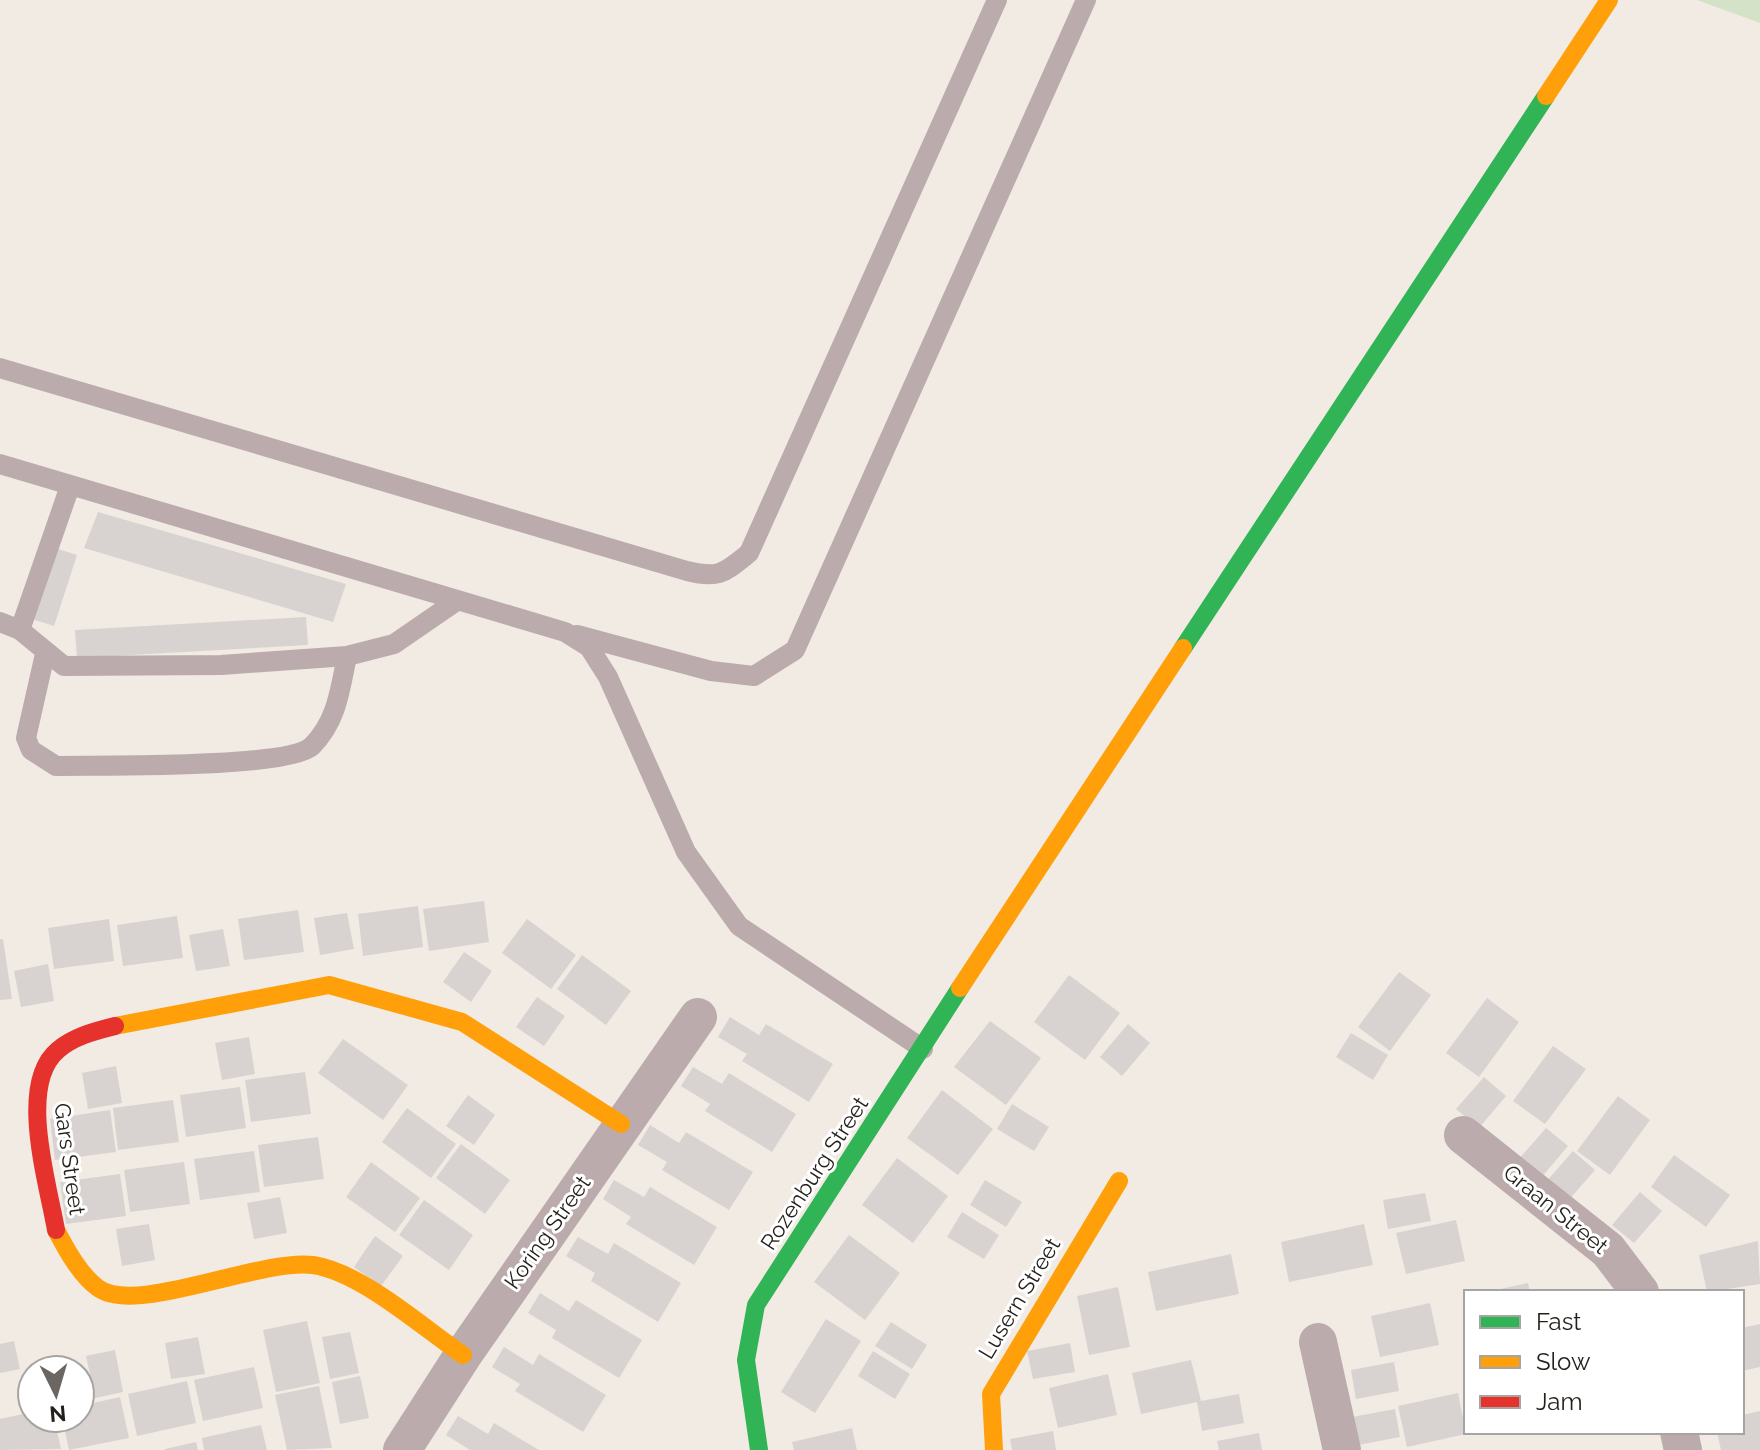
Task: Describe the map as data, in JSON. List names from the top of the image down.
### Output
{
  "streets": {
    "street": [
      "Gars Street",
      "Rozenburg Street",
      "Graan Street",
      "Koring Street",
      "Lusern Street"
    ]
  },
  "crossings": [
    ["Gars Street", "Koring Street"]
  ],
  "legend": ["Fast", "Slow", "Jam"],
  "north": "bottom"
}
